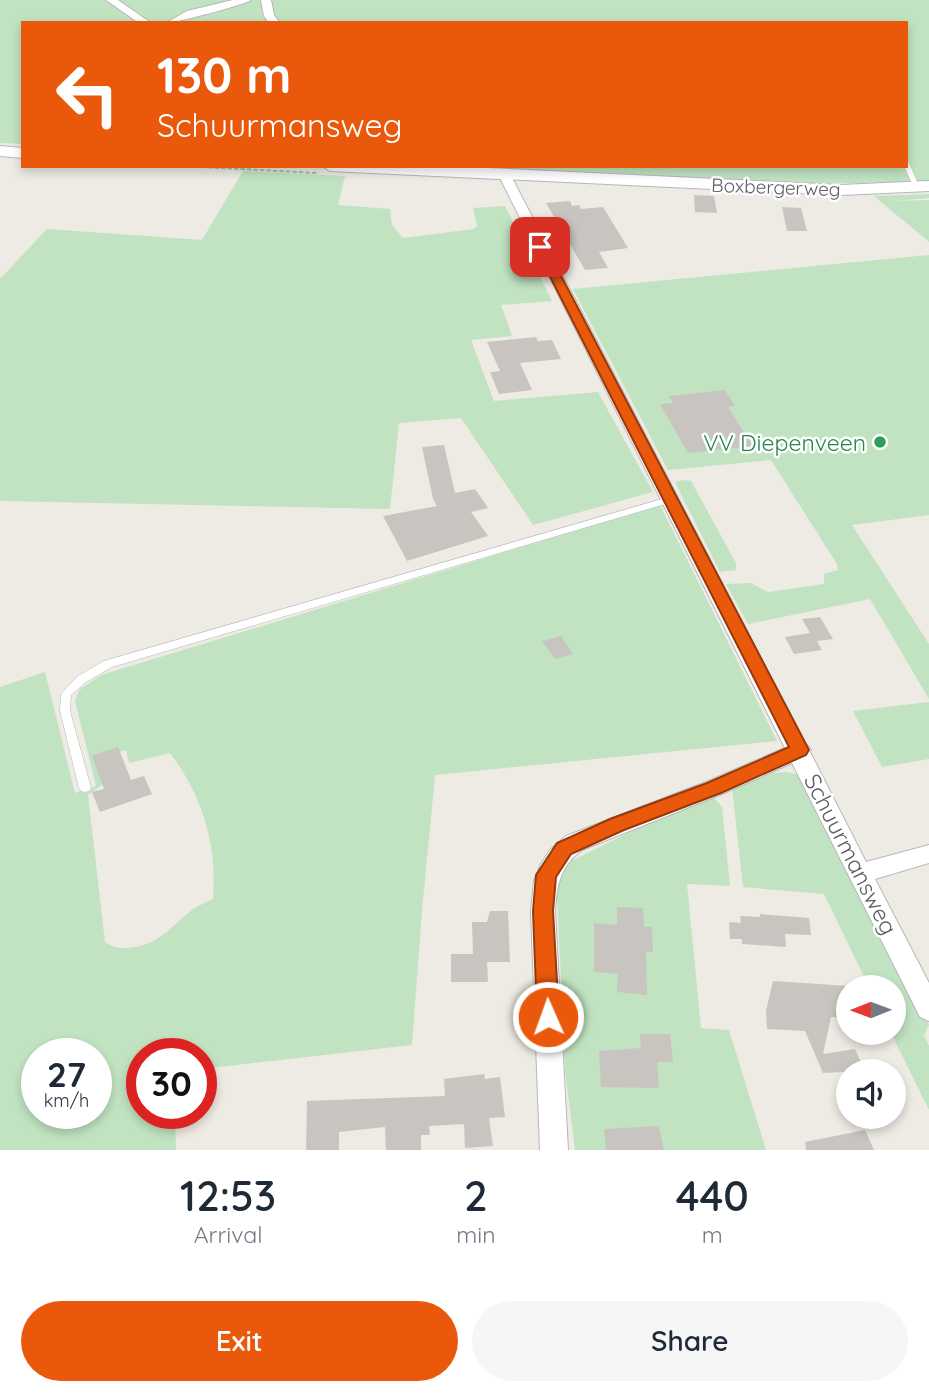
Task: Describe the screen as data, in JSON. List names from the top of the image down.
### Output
{
  "streets": {
    "street": ["Boxbergerweg", "Schuurmansweg"]
  },
  "crossings": [
    ["Boxbergerweg", "Schuurmansweg"]
  ],
  "places": ["VV Diepenveen"],
  "north": "left",
  "page": {
    "turn": ["130 m", "Schuurmansweg"],
    "speed": "27 km/h",
    "limit": "30",
    "eta": [
      "12:53",
      "Arrival",
      "2",
      "min",
      "440",
      "m"
    ],
    "buttons": ["Exit", "Share"]
  }
}
